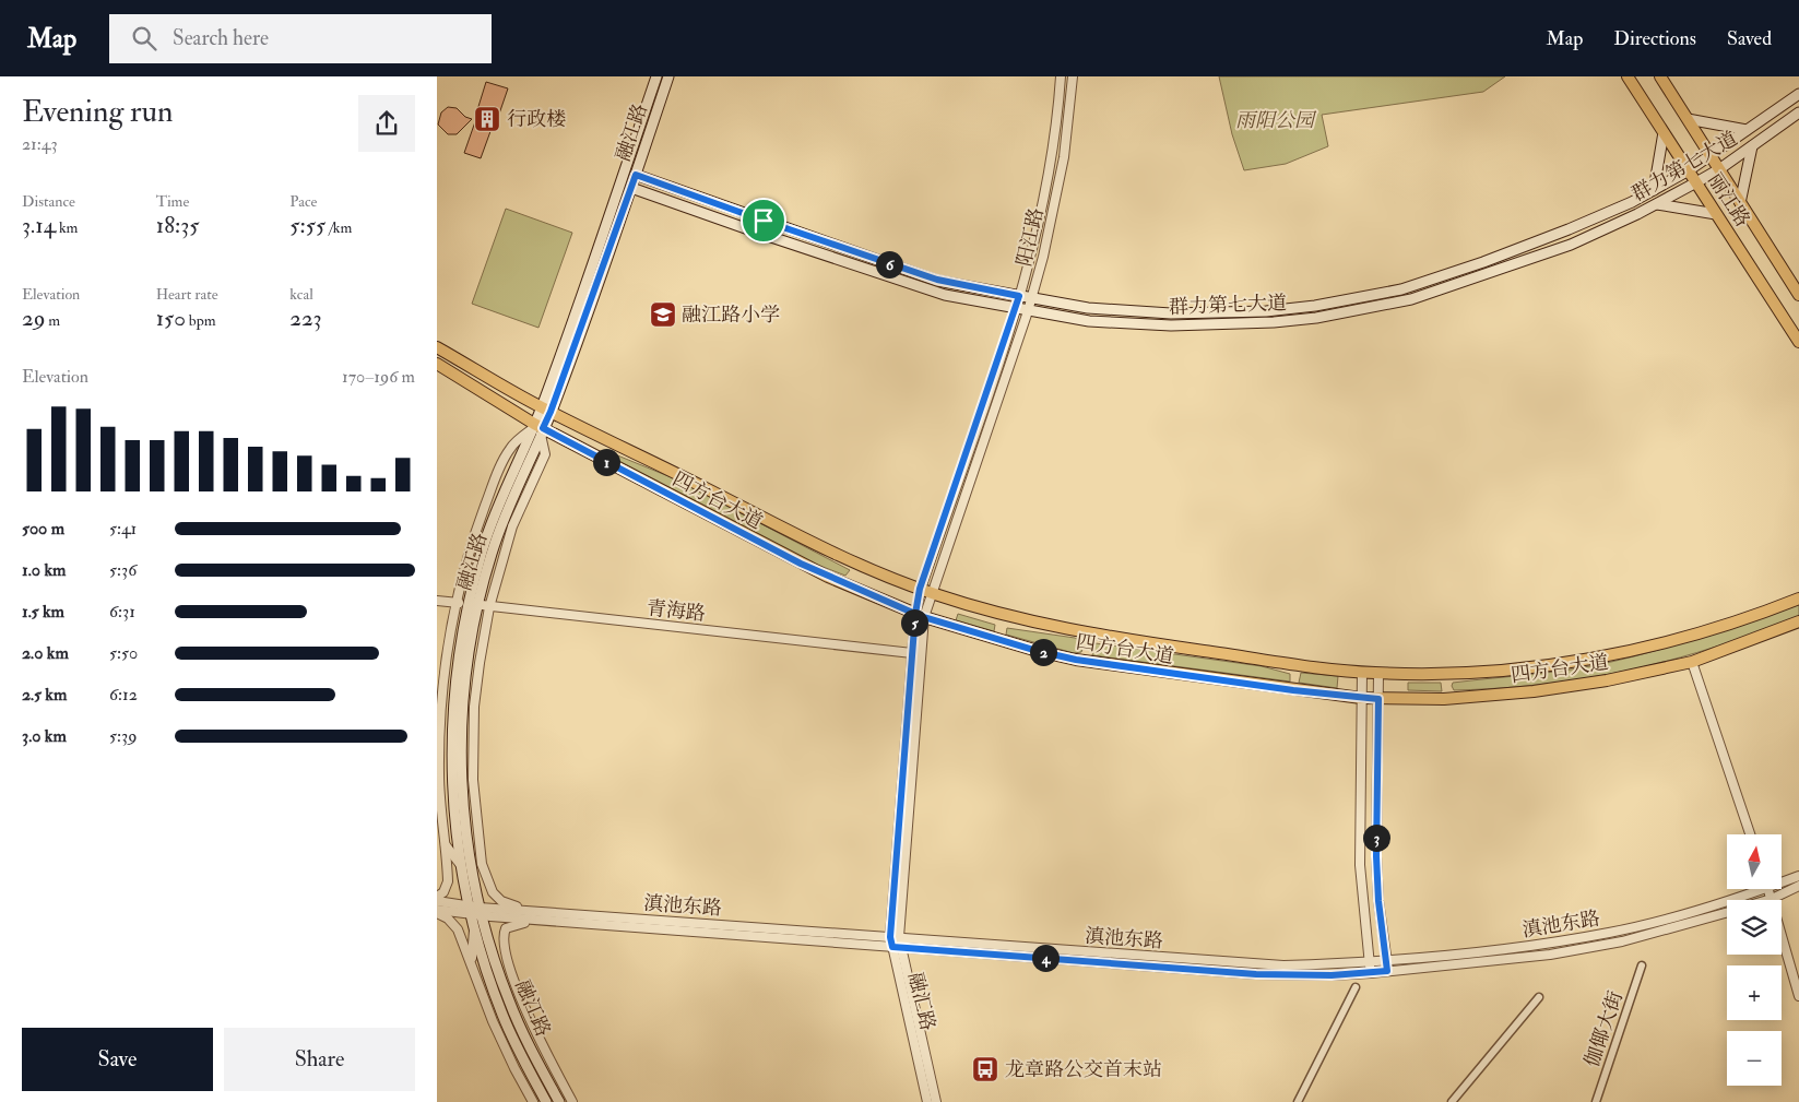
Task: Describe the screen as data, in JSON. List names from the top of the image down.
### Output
{
  "streets": {
    "main road": [
      "融江路",
      "群力第七大道",
      "丽江路",
      "四方台大道"
    ],
    "street": [
      "阳江路",
      "青海路",
      "滇池东路",
      "融汇路",
      "伽倻大街"
    ]
  },
  "crossings": [
    ["融江路", "群力第七大道"],
    ["融江路", "四方台大道"],
    ["融江路", "青海路"],
    ["融江路", "滇池东路"],
    ["群力第七大道", "丽江路"],
    ["群力第七大道", "阳江路"],
    ["阳江路", "四方台大道"],
    ["阳江路", "融汇路"],
    ["四方台大道", "融汇路"],
    ["青海路", "融汇路"],
    ["滇池东路", "融汇路"]
  ],
  "parks": ["雨阳公园"],
  "places": {
    "building": ["行政楼"],
    "school or university": ["融江路小学"],
    "bus stop": ["龙章路公交首末站"]
  },
  "north": "top",
  "page": {
    "header": "Map",
    "search": "Search here",
    "nav": ["Map", "Directions", "Saved"],
    "heading": ["Evening run", "21:43"],
    "stats": [
      ["Distance", "3.14 km"],
      ["Time", "18:35"],
      ["Pace", "5:55 /km"],
      ["Elevation", "29 m"],
      ["Heart rate", "150 bpm"],
      ["kcal", "223"]
    ],
    "pins": [
      "6",
      "1",
      "5",
      "2",
      "3",
      "4"
    ],
    "chart": ["Elevation", "170–196 m"],
    "list": [
      {
        "name": "500 m",
        "note": "5:41"
      },
      {
        "name": "1.0 km",
        "note": "5:36"
      },
      {
        "name": "1.5 km",
        "note": "6:31"
      },
      {
        "name": "2.0 km",
        "note": "5:50"
      },
      {
        "name": "2.5 km",
        "note": "6:12"
      },
      {
        "name": "3.0 km",
        "note": "5:39"
      }
    ],
    "map_buttons": ["+", "−"],
    "buttons": ["Save", "Share"]
  }
}
